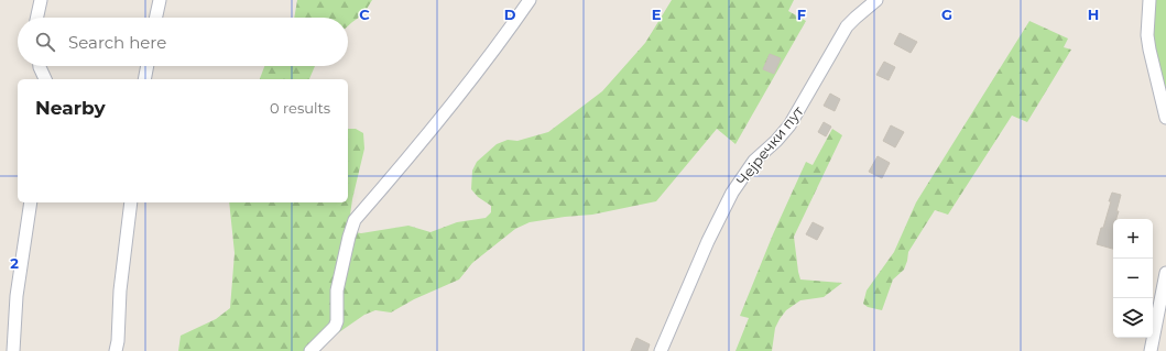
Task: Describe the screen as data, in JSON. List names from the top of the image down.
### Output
{
  "streets": {
    "street": ["Чејречки пут"]
  },
  "page": {
    "search": "Search here",
    "heading": ["Nearby", "0 results"],
    "map_buttons": ["+", "−"]
  },
  "grid": {
    "columns": [
      "C",
      "D",
      "E",
      "F",
      "G",
      "H"
    ],
    "rows": ["2"]
  }
}
